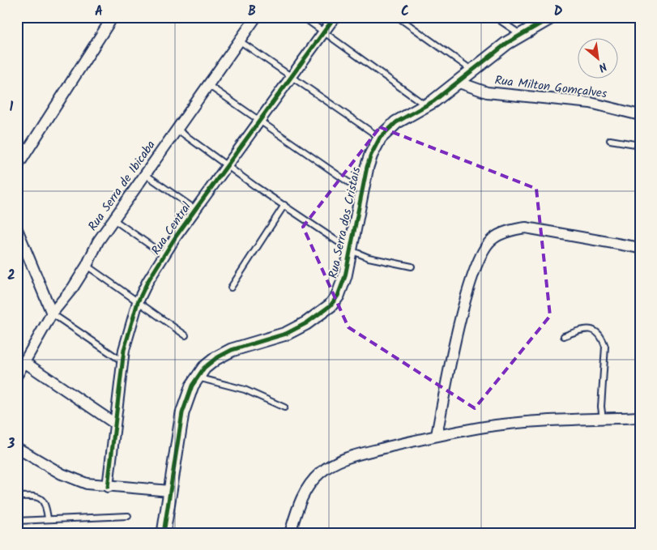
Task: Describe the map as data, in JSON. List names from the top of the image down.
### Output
{
  "streets": {
    "street": [
      "Rua Milton Gomçalves",
      "Rua Serra de Ibicaba",
      "Rua Serra dos Cristais",
      "Rua Central"
    ]
  },
  "crossings": [
    ["Rua Milton Gomçalves", "Rua Serra dos Cristais"]
  ],
  "north": "bottom right",
  "grid": {
    "columns": [
      "A",
      "B",
      "C",
      "D"
    ],
    "rows": ["1", "2", "3"]
  }
}
